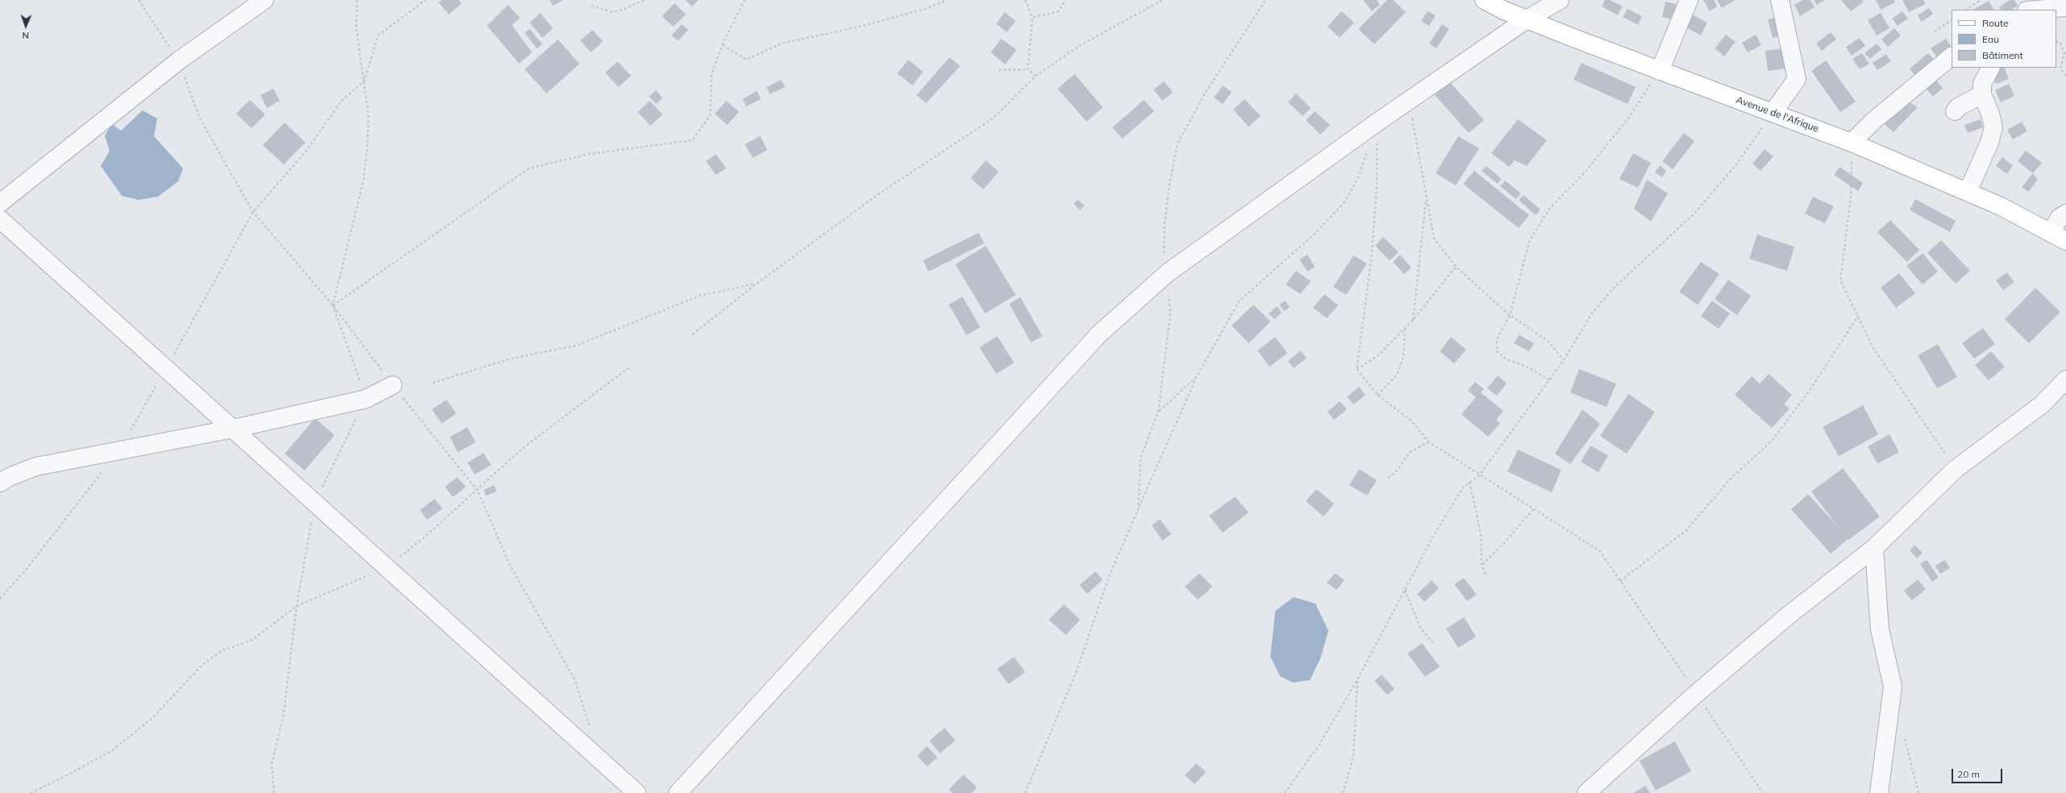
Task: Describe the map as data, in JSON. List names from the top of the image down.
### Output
{
  "streets": {
    "main road": ["Avenue de l'Afrique"]
  },
  "legend": ["Route", "Eau", "Bâtiment"],
  "scale_bar": "20 m",
  "north": "bottom"
}
